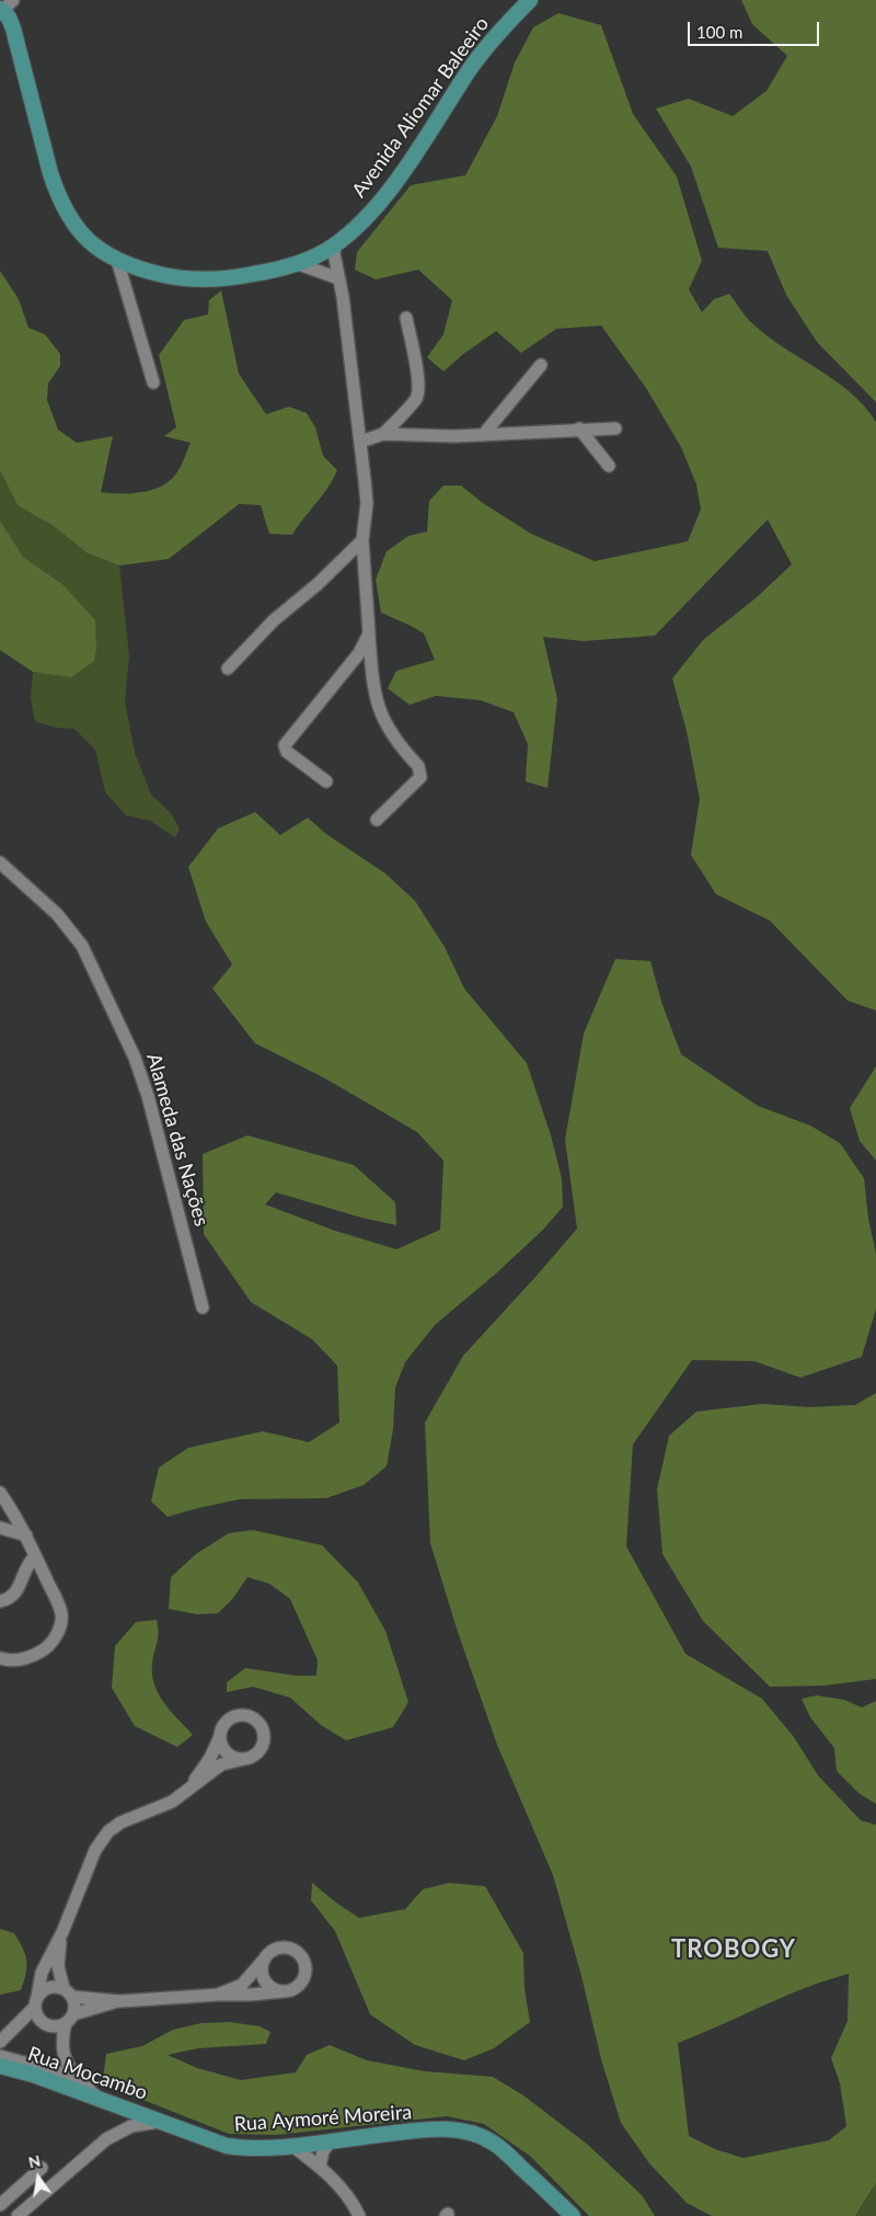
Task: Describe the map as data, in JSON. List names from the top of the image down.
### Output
{
  "streets": {
    "main road": ["Avenida Aliomar Baleeiro", "Rua Mocambo", "Rua Aymoré Moreira"],
    "street": ["Alameda das Nações"]
  },
  "crossings": [
    ["Rua Mocambo", "Rua Aymoré Moreira"]
  ],
  "districts": ["TROBOGY"],
  "scale_bar": "100 m",
  "north": "top"
}
